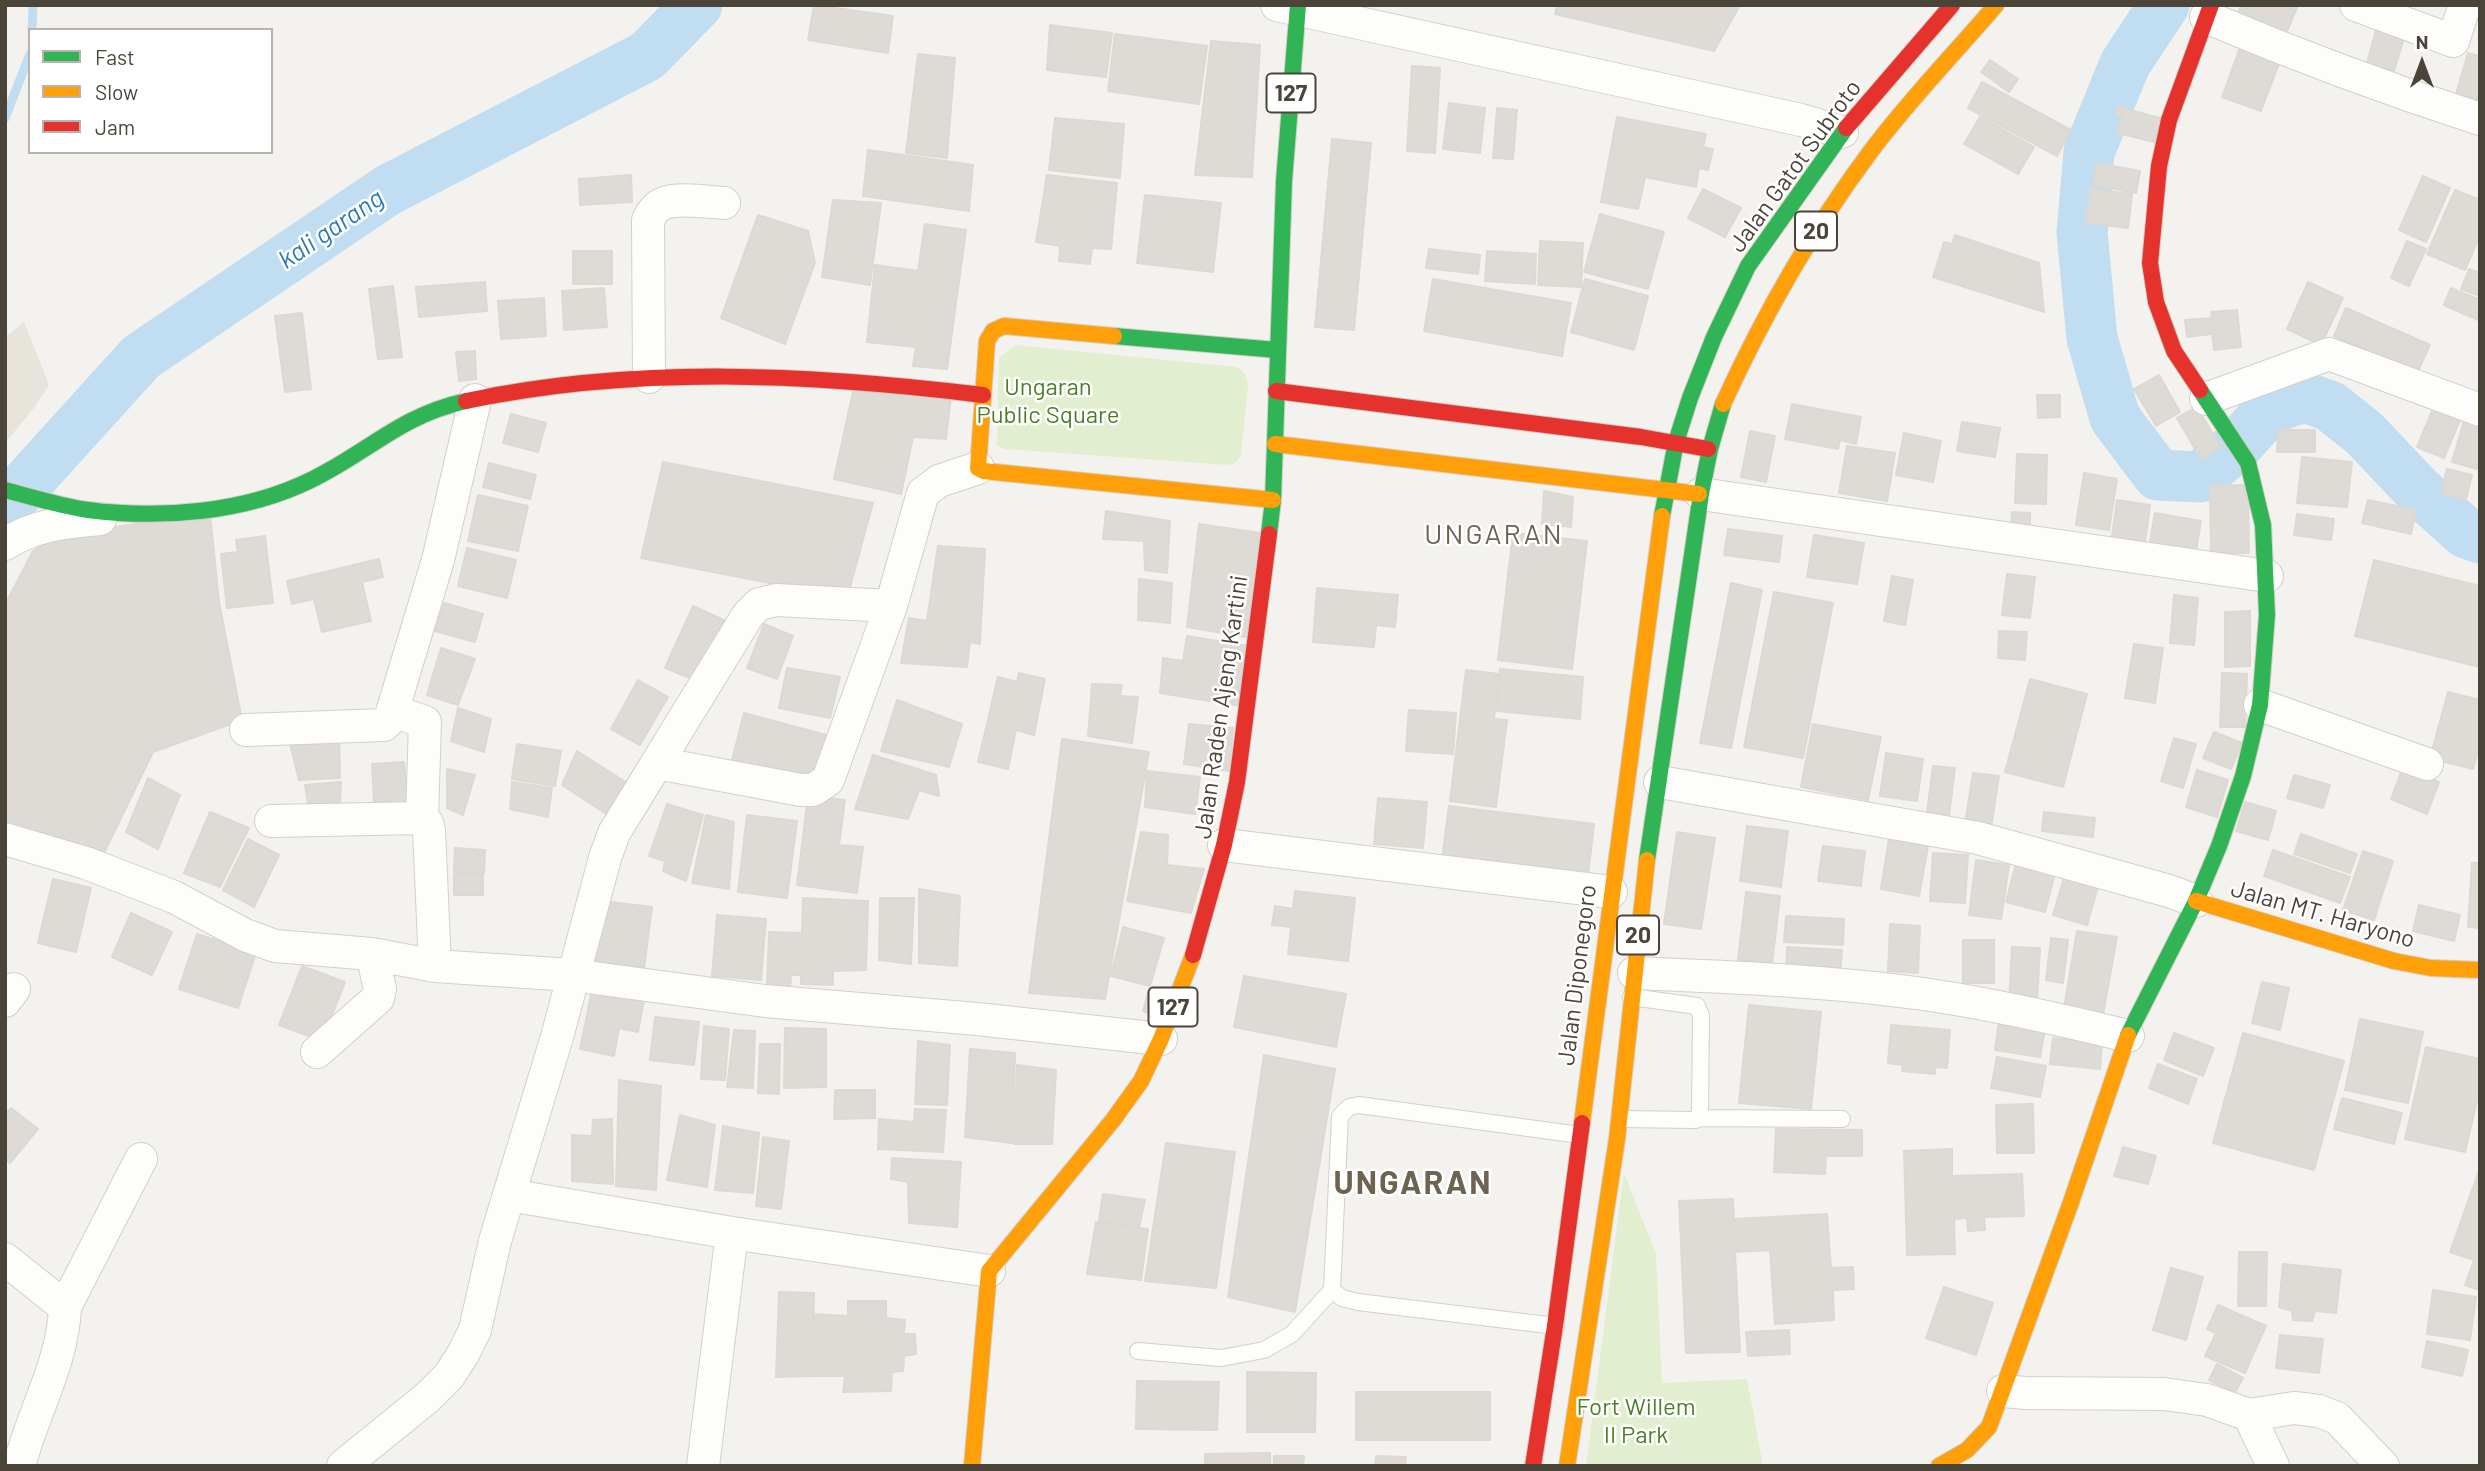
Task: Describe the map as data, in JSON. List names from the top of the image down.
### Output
{
  "streets": {
    "main road": [
      "127",
      "Jalan Gatot Subroto",
      "20",
      "Jalan Raden Ajeng Kartini",
      "Jalan MT. Haryono",
      "Jalan Diponegoro"
    ]
  },
  "crossings": [
    ["127", "Jalan Raden Ajeng Kartini"],
    ["Jalan Gatot Subroto", "Jalan Diponegoro"],
    ["20", "Jalan Diponegoro"]
  ],
  "districts": ["UNGARAN", "UNGARAN"],
  "water": ["kali garang"],
  "parks": ["Ungaran Public Square", "Fort Willem II Park"],
  "legend": ["Fast", "Slow", "Jam"],
  "north": "top"
}
